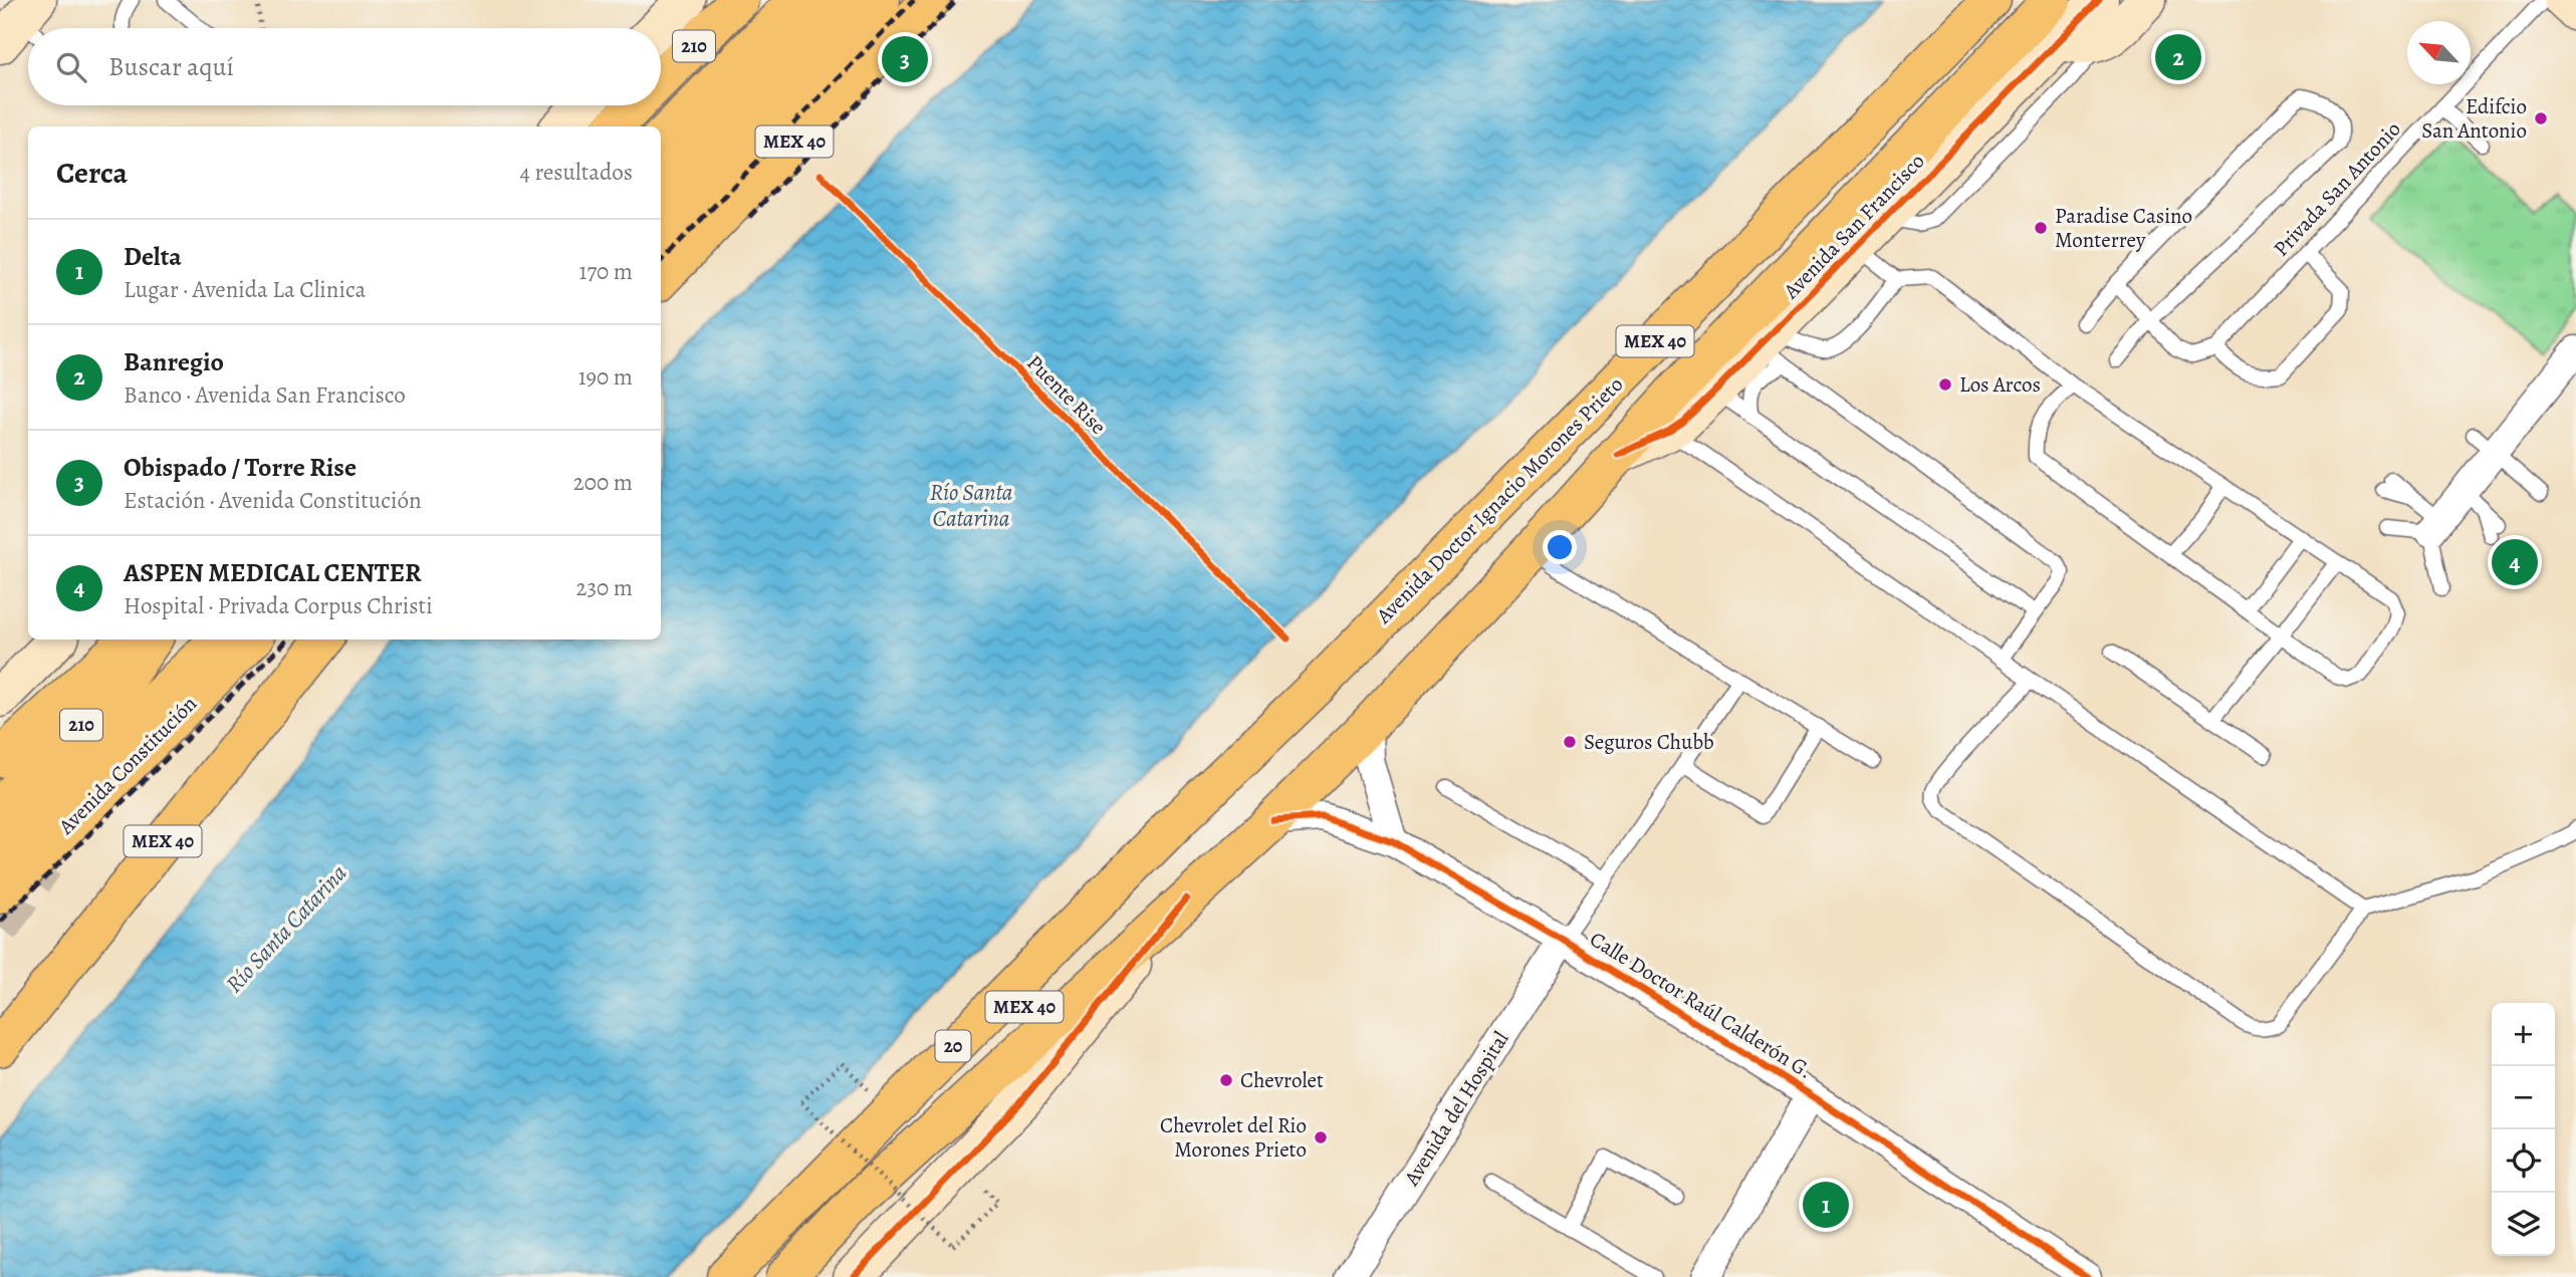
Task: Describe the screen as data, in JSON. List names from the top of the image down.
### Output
{
  "streets": {
    "main road": [
      "210",
      "MEX 40",
      "Avenida Doctor Ignacio Morones Prieto",
      "Avenida Constitución",
      "20"
    ],
    "street": ["Avenida San Francisco", "Calle Doctor Raúl Calderón G.", "Avenida del Hospital"],
    "lane": ["Privada San Antonio"],
    "cycle path": ["Puente Rise"]
  },
  "crossings": [
    ["MEX 40", "Avenida San Francisco"],
    ["MEX 40", "Avenida Doctor Ignacio Morones Prieto"],
    ["MEX 40", "Calle Doctor Raúl Calderón G."],
    ["Calle Doctor Raúl Calderón G.", "Avenida del Hospital"]
  ],
  "water": ["Río Santa Catarina"],
  "places": [
    "Edifcio San Antonio",
    "Paradise Casino Monterrey",
    "Los Arcos",
    "Seguros Chubb",
    "Chevrolet",
    "Chevrolet del Rio Morones Prieto"
  ],
  "north": "top left",
  "page": {
    "search": "Buscar aquí",
    "pins": [
      "2",
      "3",
      "4",
      "1"
    ],
    "heading": ["Cerca", "4 resultados"],
    "list": [
      {
        "mark": "1",
        "name": "Delta",
        "note": "Lugar · Avenida La Clinica",
        "value": "170 m"
      },
      {
        "mark": "2",
        "name": "Banregio",
        "note": "Banco · Avenida San Francisco",
        "value": "190 m"
      },
      {
        "mark": "3",
        "name": "Obispado / Torre Rise",
        "note": "Estación · Avenida Constitución",
        "value": "200 m"
      },
      {
        "mark": "4",
        "name": "ASPEN MEDICAL CENTER",
        "note": "Hospital · Privada Corpus Christi",
        "value": "230 m"
      }
    ],
    "map_buttons": ["+", "−"]
  }
}
